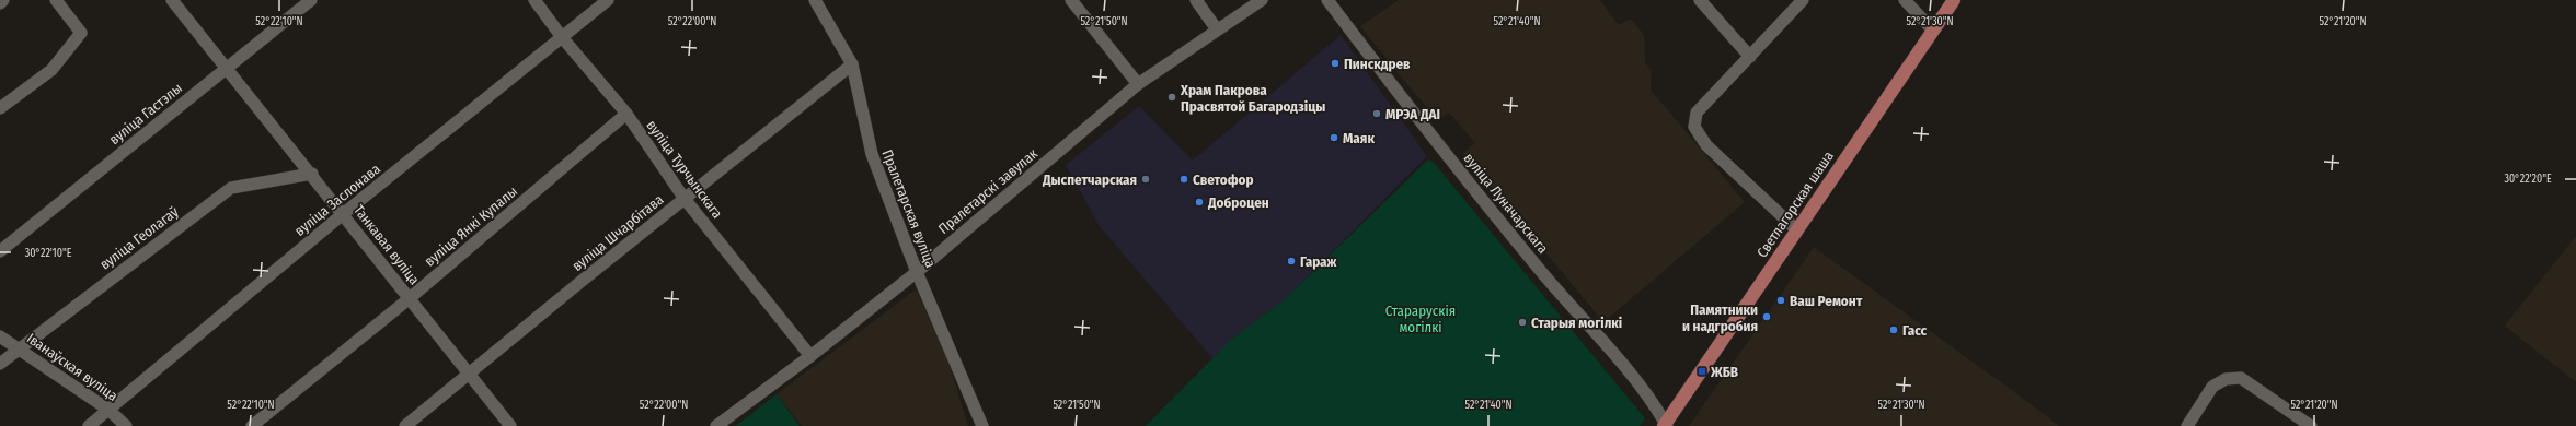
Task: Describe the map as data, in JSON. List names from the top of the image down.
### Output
{
  "streets": {
    "main road": ["Светлагорская шаша"],
    "street": [
      "вуліца Гастэлы",
      "вуліца Турчынскага",
      "Пралетарскі завулак",
      "вуліца Заслонава",
      "вуліца Луначарскага",
      "Пралетарская вуліца",
      "вуліца Янкі Купалы",
      "вуліца Шчарбітава",
      "вуліца Геолагаў",
      "Танкавая вуліца",
      "Іванаўская вуліца"
    ]
  },
  "crossings": [
    ["вуліца Гастэлы", "Танкавая вуліца"],
    ["вуліца Турчынскага", "Пралетарскі завулак"],
    ["вуліца Турчынскага", "вуліца Заслонава"],
    ["вуліца Турчынскага", "вуліца Янкі Купалы"],
    ["вуліца Турчынскага", "вуліца Шчарбітава"],
    ["Пралетарскі завулак", "Пралетарская вуліца"],
    ["вуліца Заслонава", "Танкавая вуліца"],
    ["вуліца Заслонава", "Іванаўская вуліца"],
    ["вуліца Луначарскага", "Светлагорская шаша"],
    ["Пралетарская вуліца", "вуліца Шчарбітава"],
    ["вуліца Янкі Купалы", "Танкавая вуліца"],
    ["вуліца Шчарбітава", "Танкавая вуліца"],
    ["вуліца Геолагаў", "Танкавая вуліца"],
    ["вуліца Геолагаў", "Іванаўская вуліца"]
  ],
  "parks": ["Старарускія могілкі"],
  "places": {
    "other": [
      "Пинскдрев",
      "Храм Пакрова Прасвятой Багародзіцы",
      "МРЭА ДАІ",
      "Маяк",
      "Дыспетчарская",
      "Светофор",
      "Доброцен",
      "Гараж",
      "Ваш Ремонт",
      "Памятники и надгробия",
      "Старыя могілкі",
      "Гасс"
    ],
    "transit": ["ЖБВ"]
  },
  "coordinates": [
    "52°22'10\"N",
    "52°22'00\"N",
    "52°21'50\"N",
    "52°21'40\"N",
    "52°21'30\"N",
    "52°21'20\"N",
    "30°22'20\"E",
    "30°22'10\"E"
  ]
}
